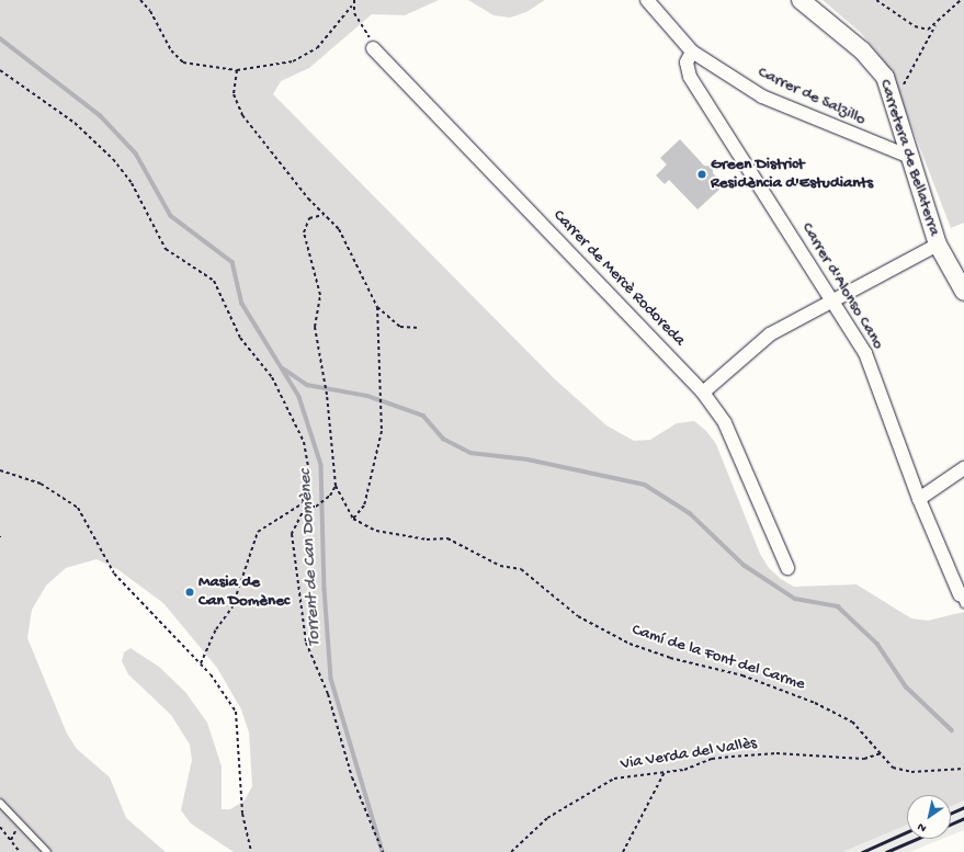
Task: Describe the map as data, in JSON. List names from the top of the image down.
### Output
{
  "streets": {
    "street": [
      "Carrer de Salzillo",
      "Carretera de Bellaterra",
      "Carrer de Mercè Rodoreda",
      "Carrer d'Alonso Cano"
    ],
    "path": ["Camí de la Font del Carme", "Via Verda del Vallès"]
  },
  "crossings": [
    ["Carrer de Salzillo", "Carretera de Bellaterra"],
    ["Carrer de Salzillo", "Carrer d'Alonso Cano"],
    ["Camí de la Font del Carme", "Via Verda del Vallès"]
  ],
  "water": ["Torrent de Can Domènec"],
  "places": ["Green District Residència d'Estudiants", "Masia de Can Domènec"],
  "north": "bottom left"
}
